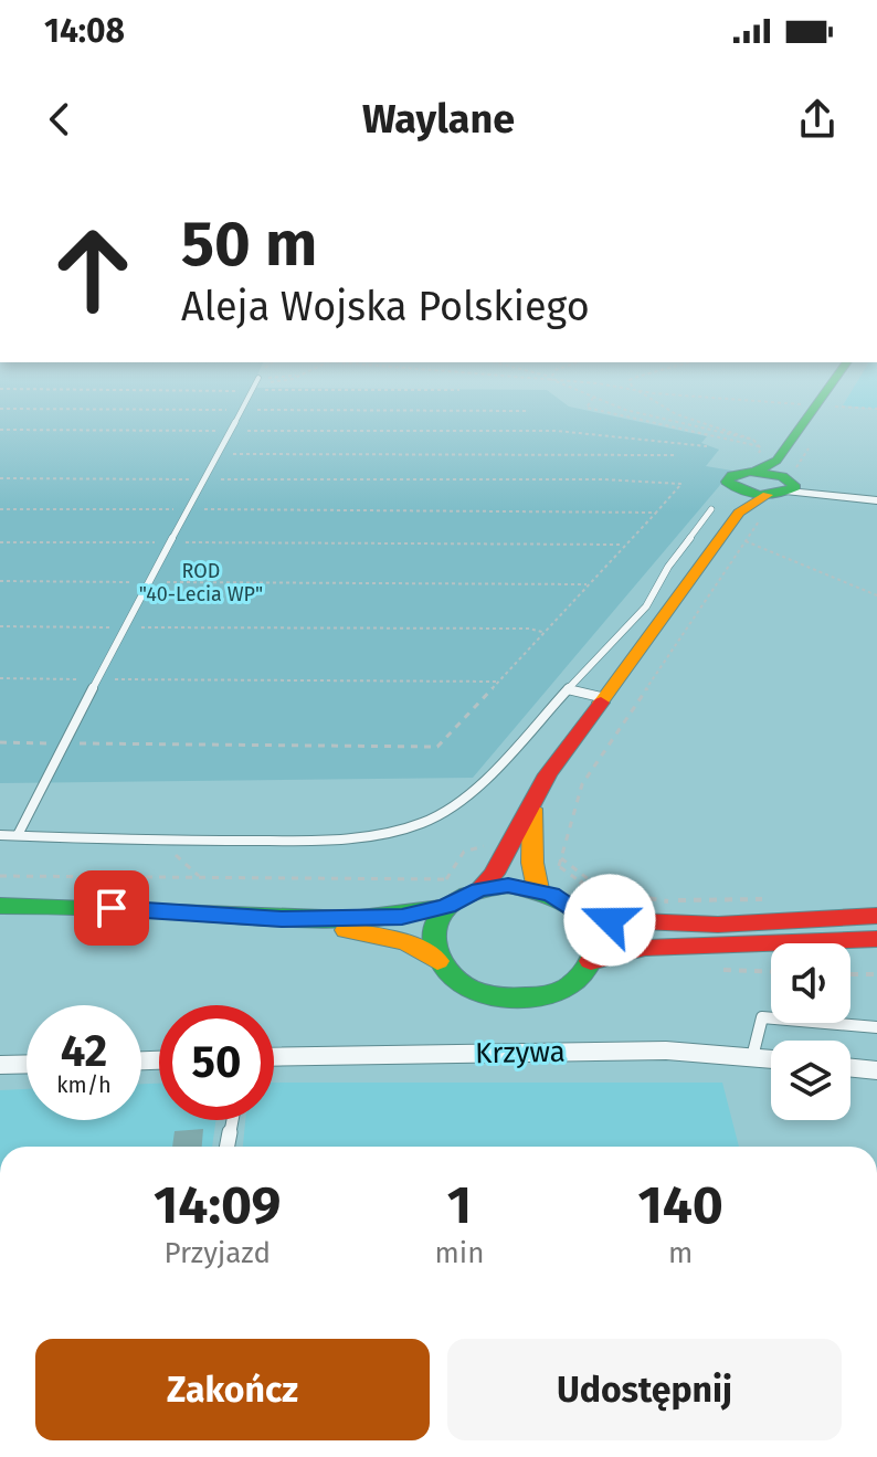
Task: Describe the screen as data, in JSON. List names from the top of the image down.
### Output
{
  "streets": {
    "street": ["Krzywa"]
  },
  "parks": ["ROD \"40-Lecia WP\""],
  "page": {
    "status": "14:08",
    "header": "Waylane",
    "turn": ["50 m", "Aleja Wojska Polskiego"],
    "speed": "42 km/h",
    "limit": "50",
    "eta": [
      "14:09",
      "Przyjazd",
      "1",
      "min",
      "140",
      "m"
    ],
    "buttons": ["Zakończ", "Udostępnij"]
  }
}
